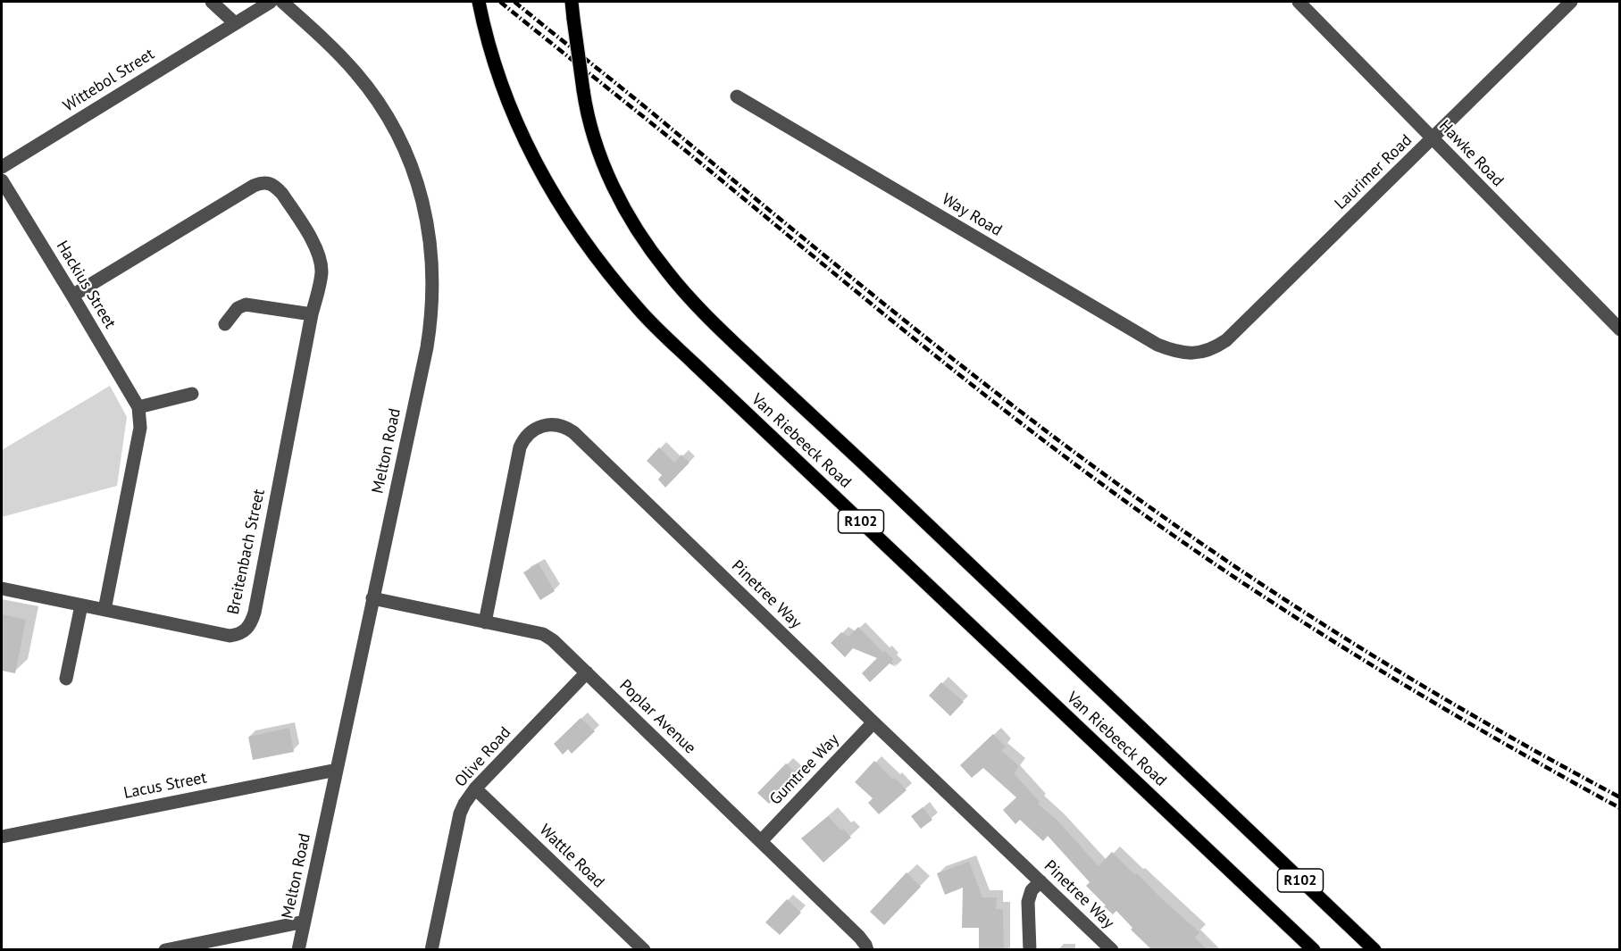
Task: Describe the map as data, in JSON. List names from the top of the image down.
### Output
{
  "streets": {
    "main road": ["Van Riebeeck Road", "R102"],
    "street": [
      "Wittebol Street",
      "Hawke Road",
      "Laurimer Road",
      "Way Road",
      "Hackius Street",
      "Melton Road",
      "Breitenbach Street",
      "Pinetree Way",
      "Poplar Avenue",
      "Olive Road",
      "Gumtree Way",
      "Lacus Street",
      "Wattle Road"
    ]
  },
  "crossings": [
    ["Hawke Road", "Laurimer Road"],
    ["Laurimer Road", "Way Road"],
    ["Hackius Street", "Breitenbach Street"],
    ["Melton Road", "Poplar Avenue"],
    ["Melton Road", "Lacus Street"],
    ["Pinetree Way", "Poplar Avenue"],
    ["Pinetree Way", "Gumtree Way"],
    ["Poplar Avenue", "Olive Road"],
    ["Poplar Avenue", "Gumtree Way"],
    ["Olive Road", "Wattle Road"]
  ]
}
